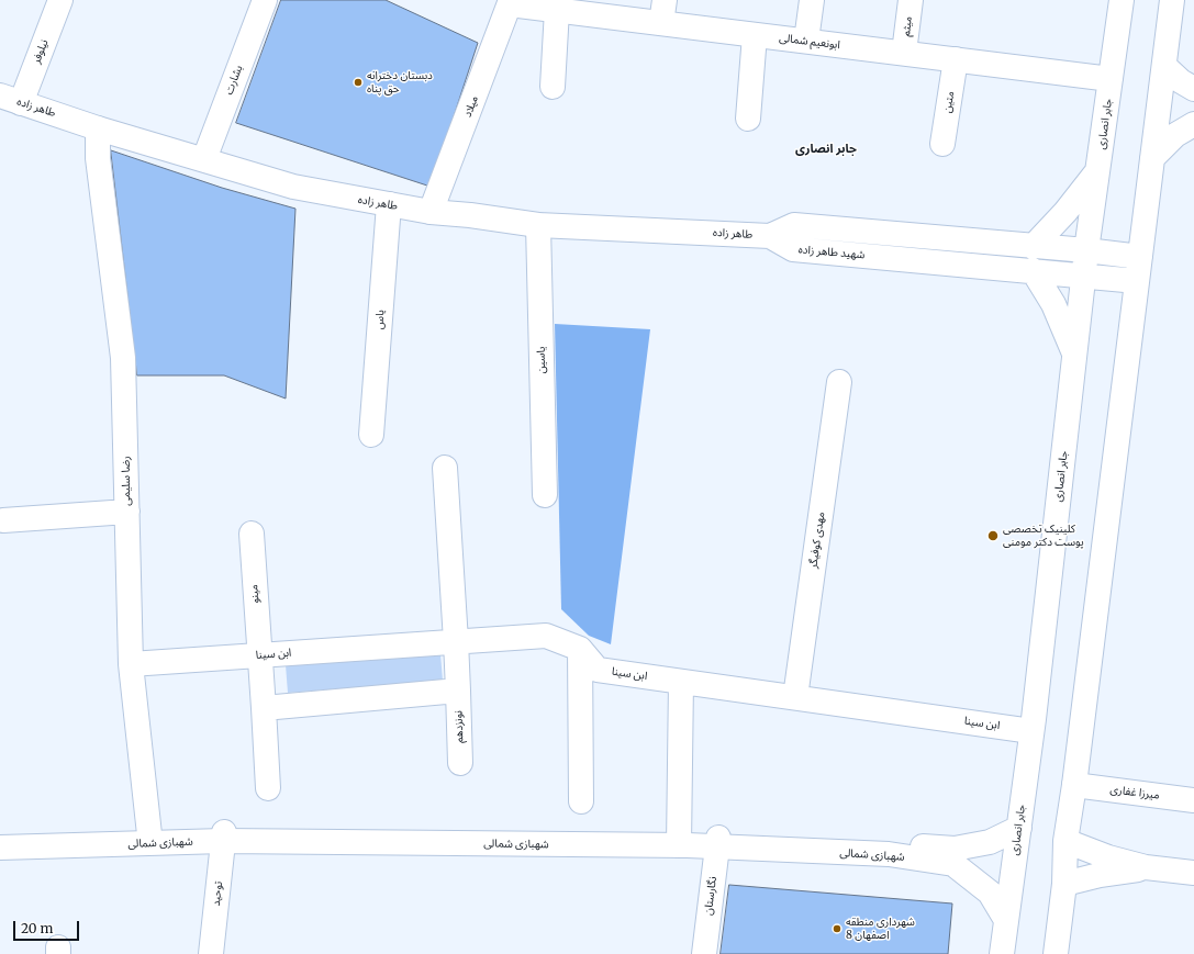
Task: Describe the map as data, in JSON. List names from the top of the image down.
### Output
{
  "streets": {
    "street": [
      "میثم",
      "ابونعیم شمالی",
      "نیلوفر",
      "بشارت",
      "متین",
      "میلاد",
      "طاهر زاده",
      "جابر انصاری",
      "شهید طاهر زاده",
      "یاس",
      "یاسین",
      "رضا سلیمی",
      "مهدی کوفیگر",
      "مینو",
      "ابن سینا",
      "نونزدهم",
      "میرزا غفاری",
      "شهبازی شمالی",
      "توحید",
      "نگارستان"
    ]
  },
  "crossings": [
    ["میثم", "ابونعیم شمالی"],
    ["ابونعیم شمالی", "متین"],
    ["ابونعیم شمالی", "میلاد"],
    ["ابونعیم شمالی", "جابر انصاری"],
    ["نیلوفر", "طاهر زاده"],
    ["بشارت", "طاهر زاده"],
    ["میلاد", "طاهر زاده"],
    ["طاهر زاده", "شهید طاهر زاده"],
    ["طاهر زاده", "یاس"],
    ["طاهر زاده", "یاسین"],
    ["طاهر زاده", "رضا سلیمی"],
    ["جابر انصاری", "شهید طاهر زاده"],
    ["جابر انصاری", "ابن سینا"],
    ["جابر انصاری", "شهبازی شمالی"],
    ["رضا سلیمی", "ابن سینا"],
    ["رضا سلیمی", "شهبازی شمالی"],
    ["مهدی کوفیگر", "ابن سینا"],
    ["مینو", "ابن سینا"],
    ["ابن سینا", "نونزدهم"],
    ["شهبازی شمالی", "توحید"],
    ["شهبازی شمالی", "نگارستان"]
  ],
  "districts": ["جابر انصاری"],
  "places": ["دبستان دخترانه حق پناه", "کلینیک تخصصی پوست دکتر مومنی", "شهرداری منطقه 8 اصفهان"],
  "scale_bar": "20 m"
}
